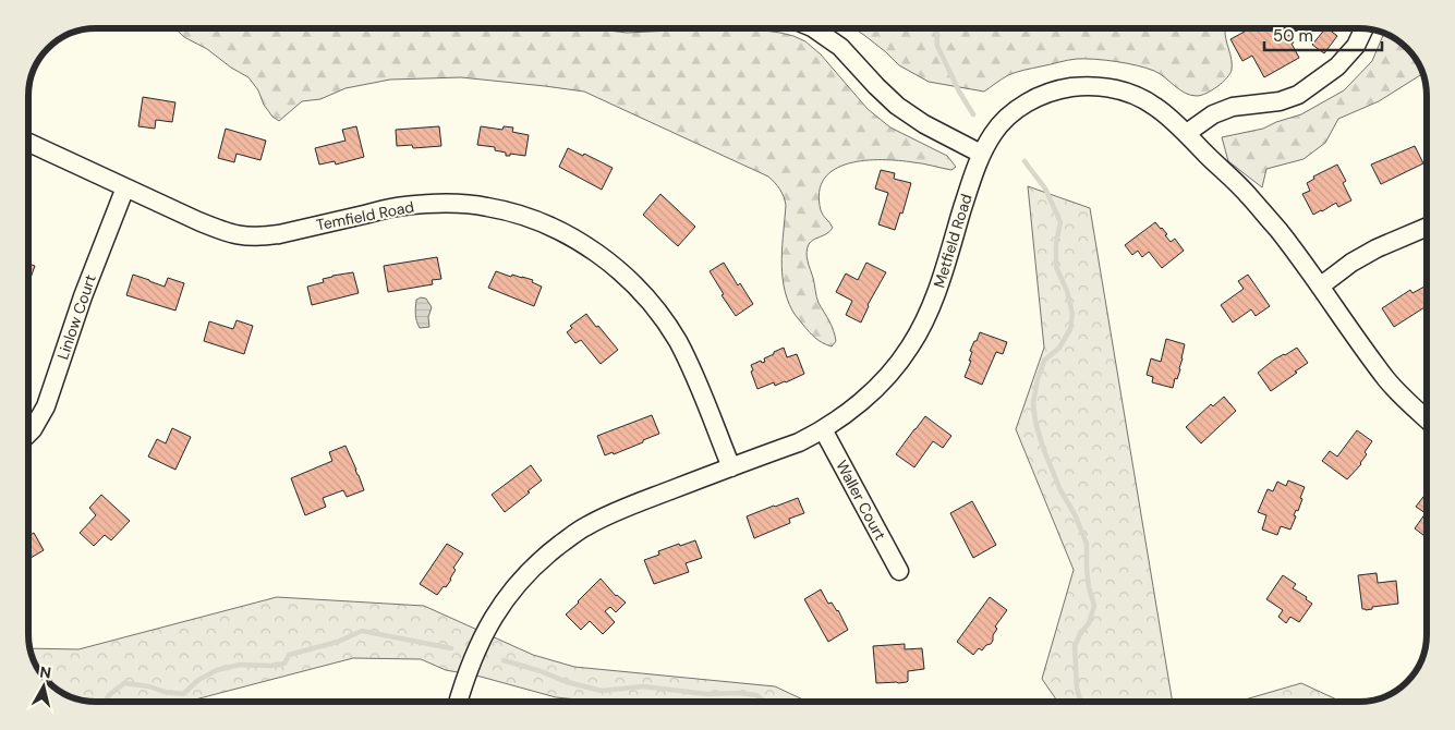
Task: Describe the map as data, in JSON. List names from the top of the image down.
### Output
{
  "streets": {
    "street": [
      "Temfield Road",
      "Metfield Road",
      "Linlow Court",
      "Waller Court"
    ]
  },
  "crossings": [
    ["Temfield Road", "Metfield Road"],
    ["Temfield Road", "Linlow Court"],
    ["Metfield Road", "Waller Court"]
  ],
  "scale_bar": "50 m",
  "north": "top"
}
